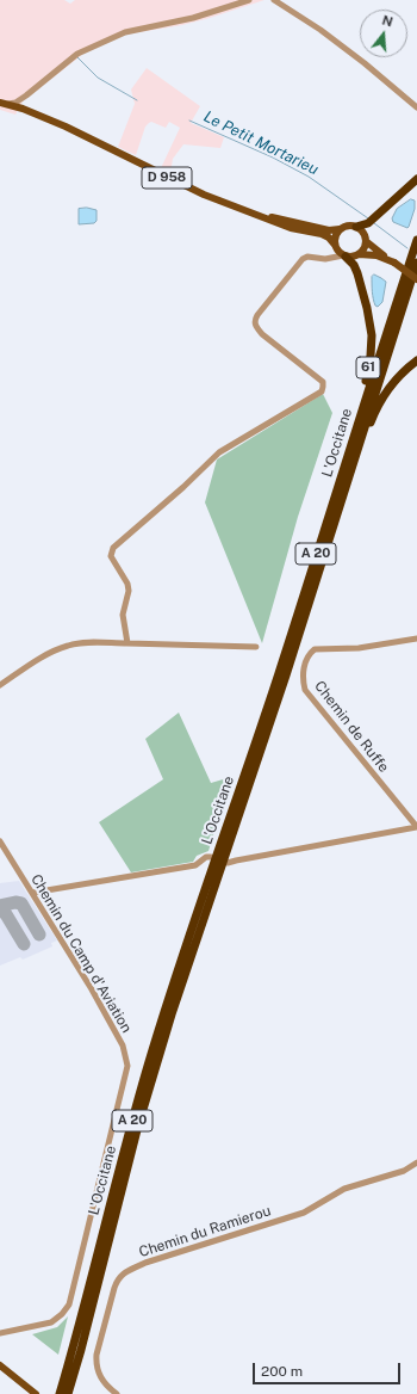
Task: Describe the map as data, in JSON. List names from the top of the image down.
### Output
{
  "streets": {
    "highway": ["61", "L'Occitane", "A 20"],
    "main road": ["D 958"],
    "street": ["Chemin de Ruffe", "Chemin du Camp d'Aviation", "Chemin du Ramierou"]
  },
  "crossings": [
    ["D 958", "61"],
    ["61", "L'Occitane"]
  ],
  "water": ["Le Petit Mortarieu"],
  "scale_bar": "200 m",
  "north": "top"
}
